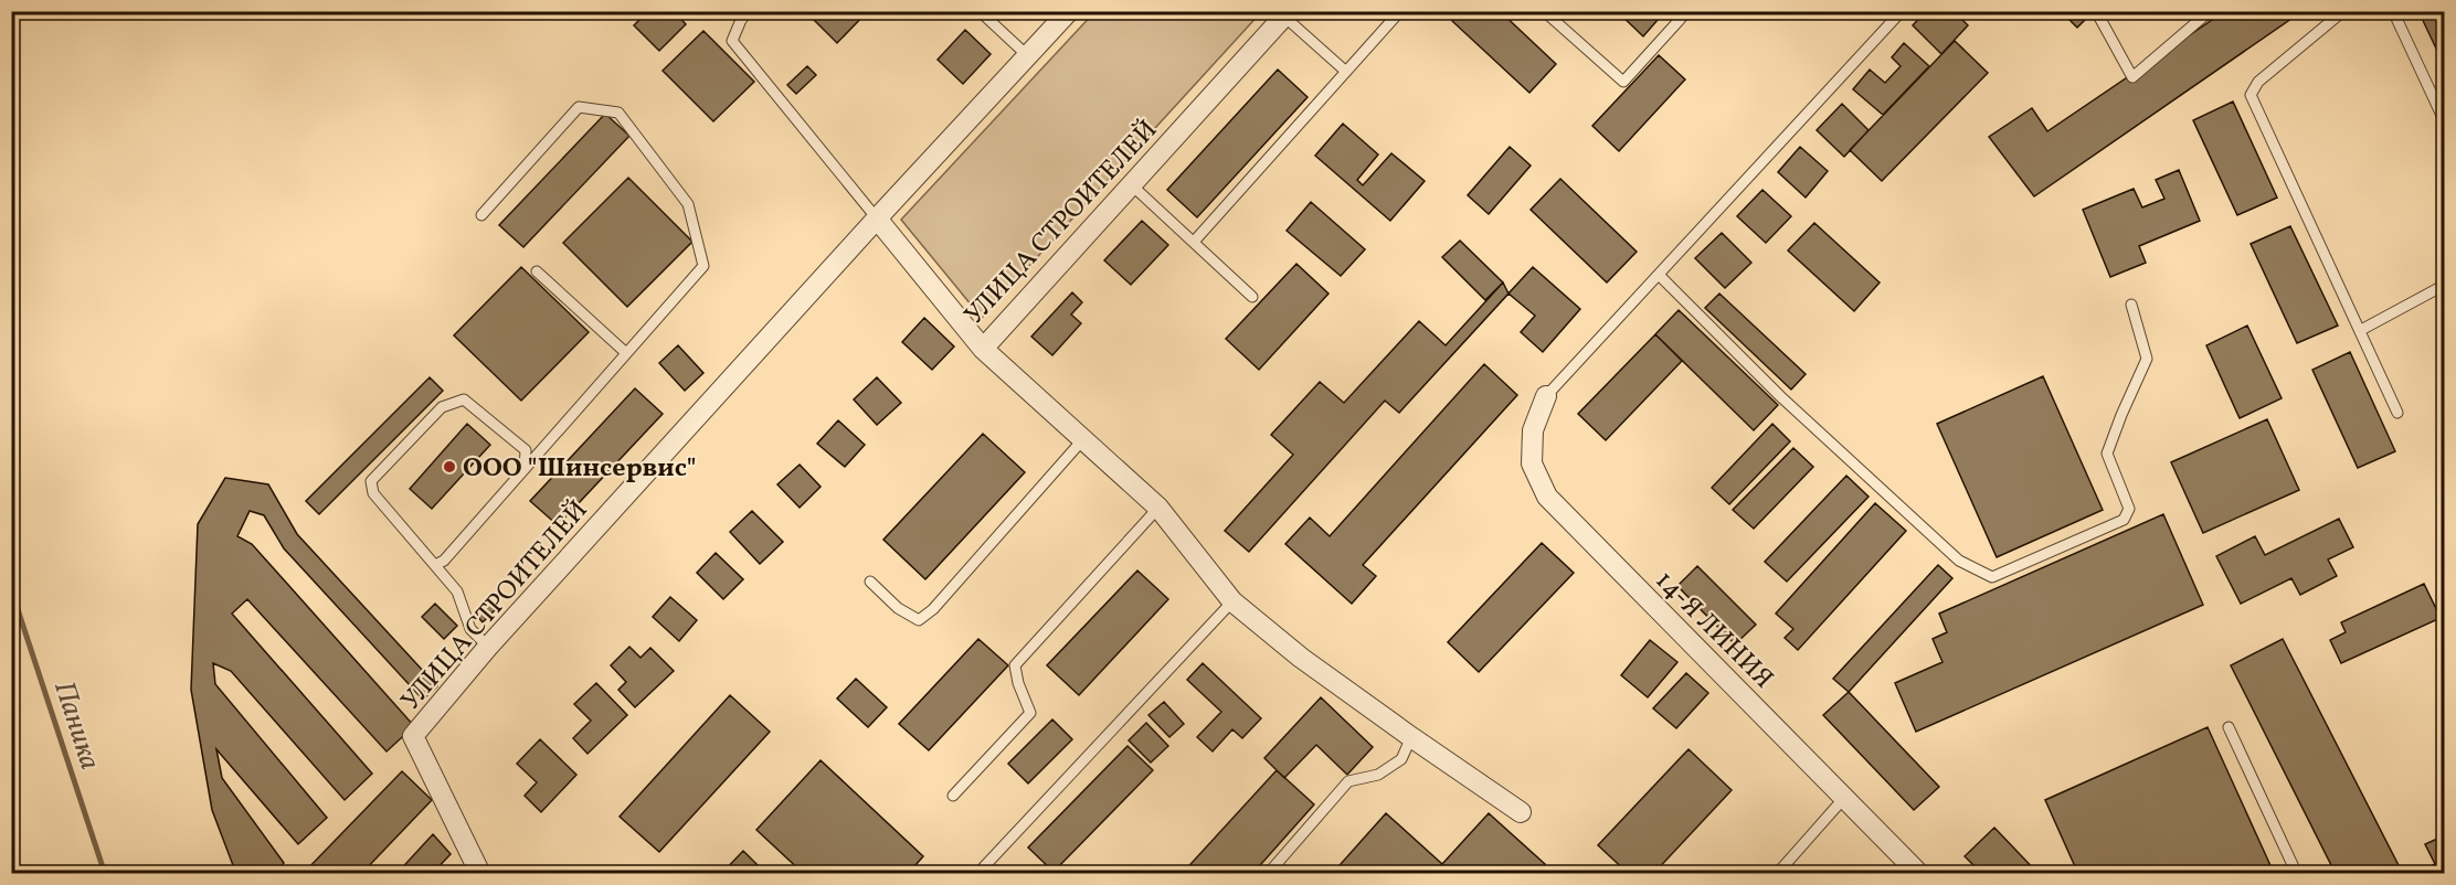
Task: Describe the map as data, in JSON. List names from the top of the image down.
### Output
{
  "streets": {
    "street": ["УЛИЦА СТРОИТЕЛЕЙ", "14-Я ЛИНИЯ"]
  },
  "water": ["Паника"],
  "places": ["ООО \"Шинсервис\""]
}
